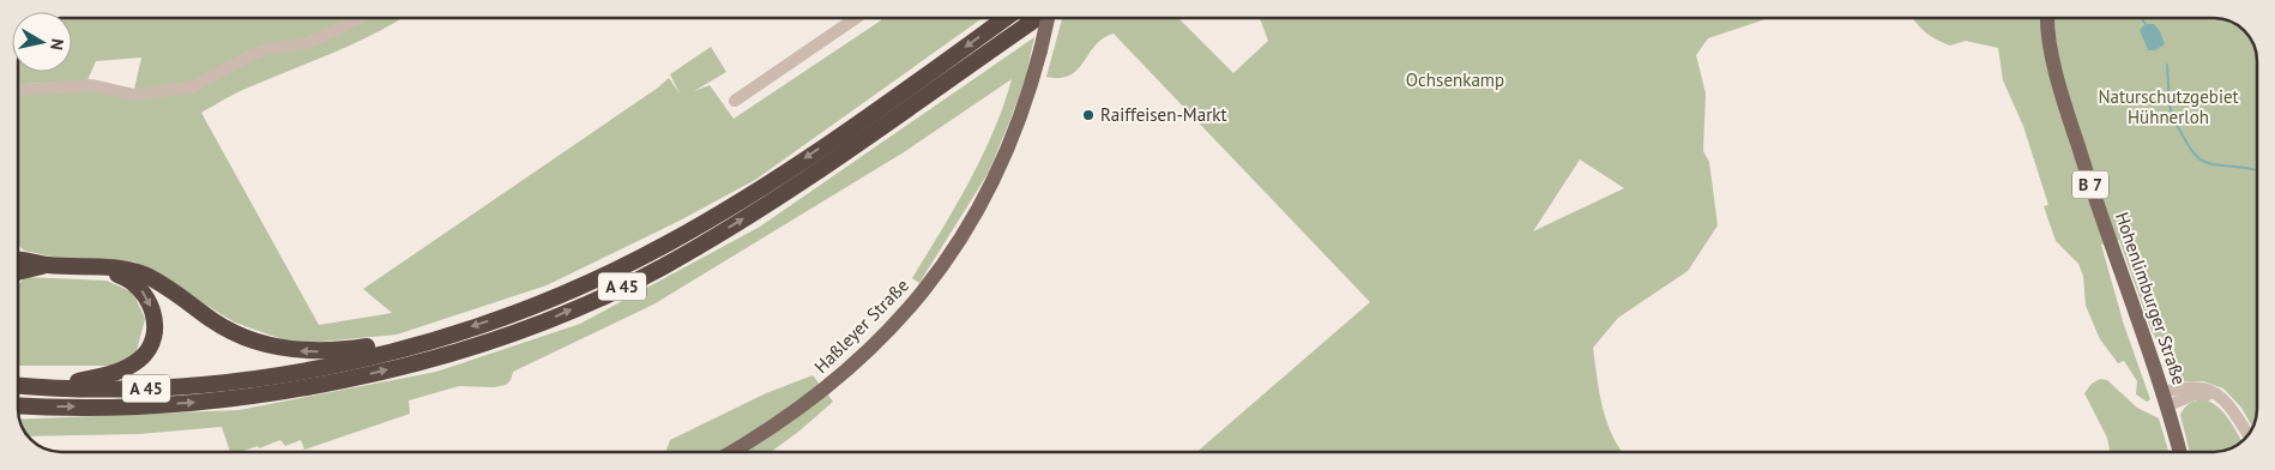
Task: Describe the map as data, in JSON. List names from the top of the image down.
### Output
{
  "streets": {
    "highway": ["A 45"],
    "main road": ["B 7", "Hohenlimburger Straße", "Haßleyer Straße"]
  },
  "parks": ["Ochsenkamp", "Naturschutzgebiet Hühnerloh"],
  "places": ["Raiffeisen-Markt"],
  "north": "right"
}
